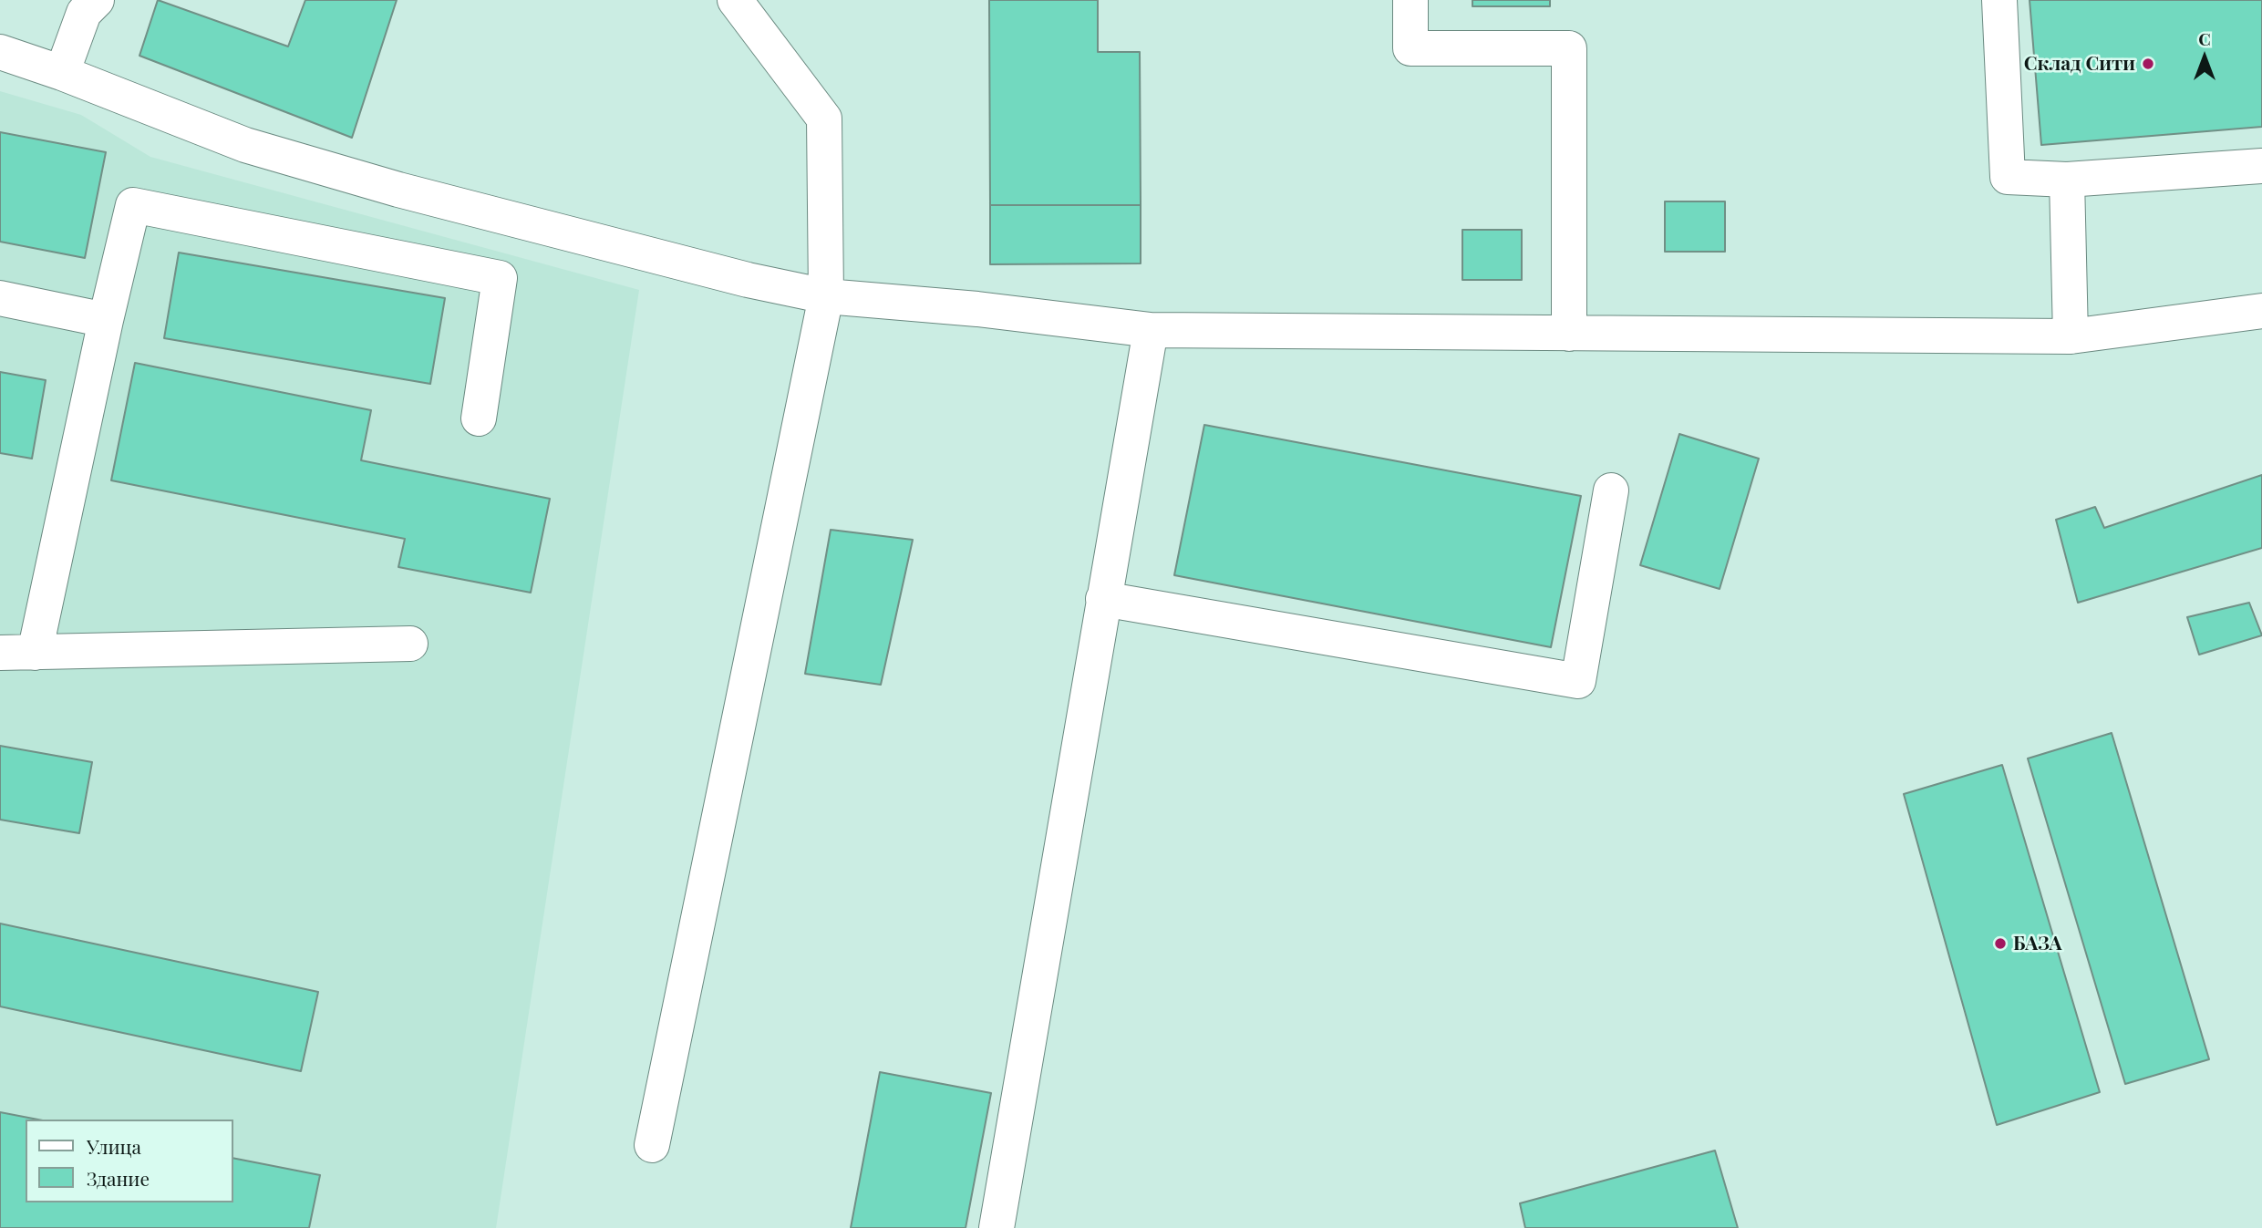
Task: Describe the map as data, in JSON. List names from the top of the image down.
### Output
{
  "places": ["Склад Сити", "БАЗА"],
  "legend": ["Улица", "Здание"],
  "north": "top"
}
